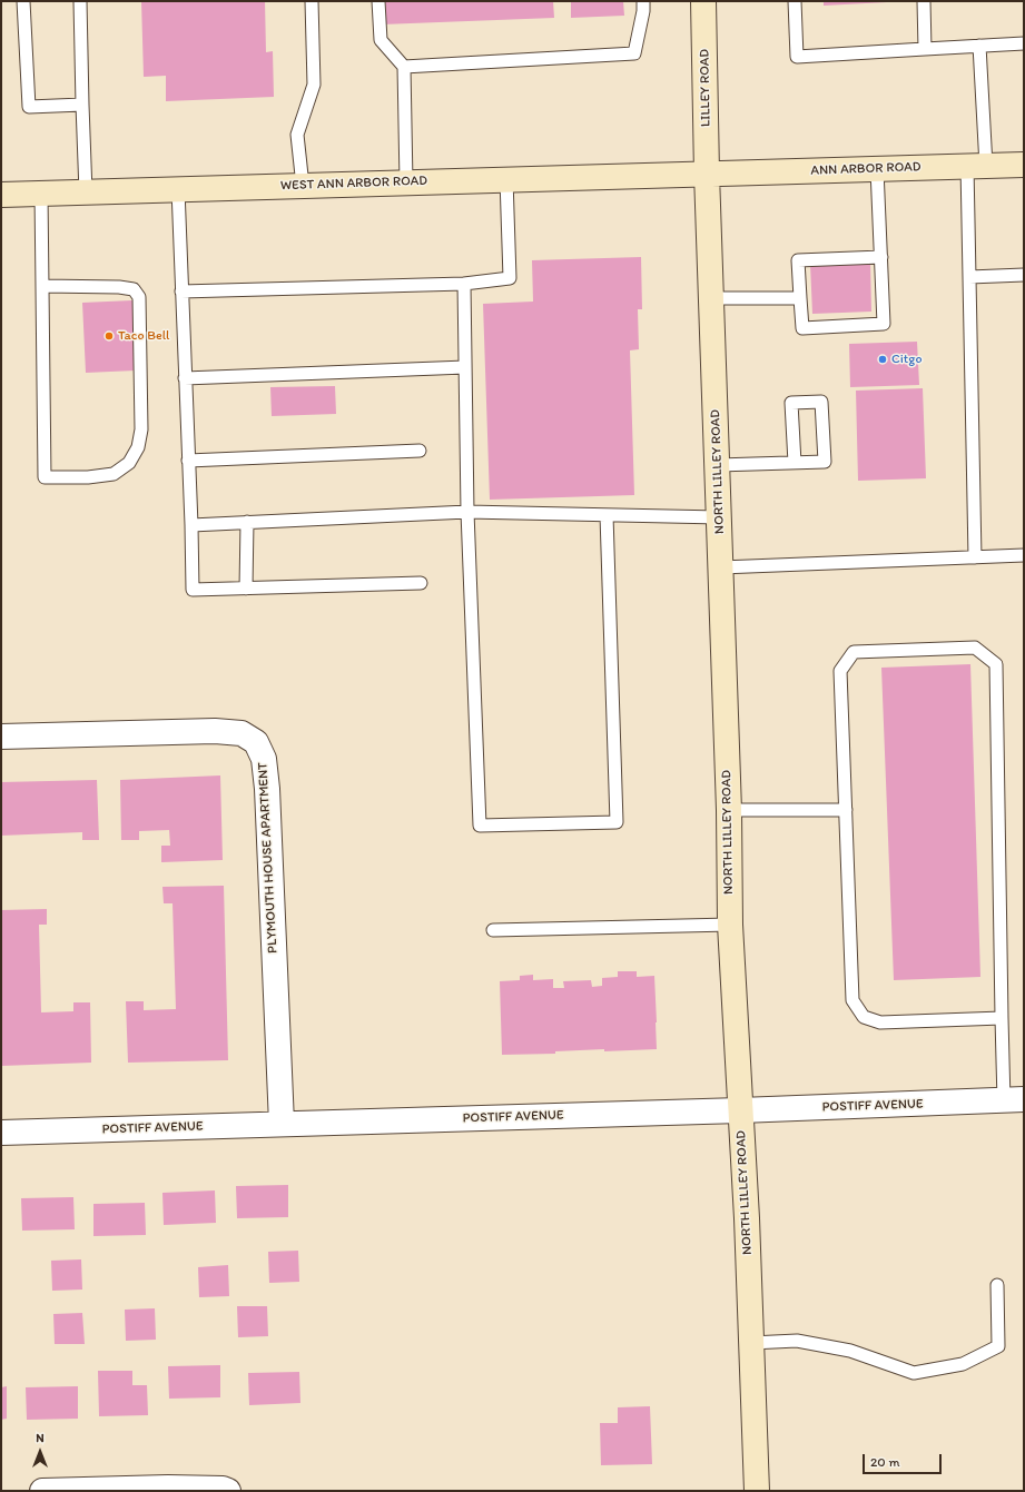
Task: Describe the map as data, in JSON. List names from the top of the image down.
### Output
{
  "streets": {
    "street": [
      "LILLEY ROAD",
      "ANN ARBOR ROAD",
      "WEST ANN ARBOR ROAD",
      "NORTH LILLEY ROAD",
      "PLYMOUTH HOUSE APARTMENT",
      "POSTIFF AVENUE"
    ]
  },
  "crossings": [
    ["LILLEY ROAD", "ANN ARBOR ROAD"],
    ["LILLEY ROAD", "WEST ANN ARBOR ROAD"],
    ["LILLEY ROAD", "NORTH LILLEY ROAD"],
    ["ANN ARBOR ROAD", "WEST ANN ARBOR ROAD"],
    ["ANN ARBOR ROAD", "NORTH LILLEY ROAD"],
    ["WEST ANN ARBOR ROAD", "NORTH LILLEY ROAD"],
    ["NORTH LILLEY ROAD", "POSTIFF AVENUE"],
    ["PLYMOUTH HOUSE APARTMENT", "POSTIFF AVENUE"]
  ],
  "places": ["Taco Bell", "Citgo"],
  "scale_bar": "20 m",
  "north": "top"
}
